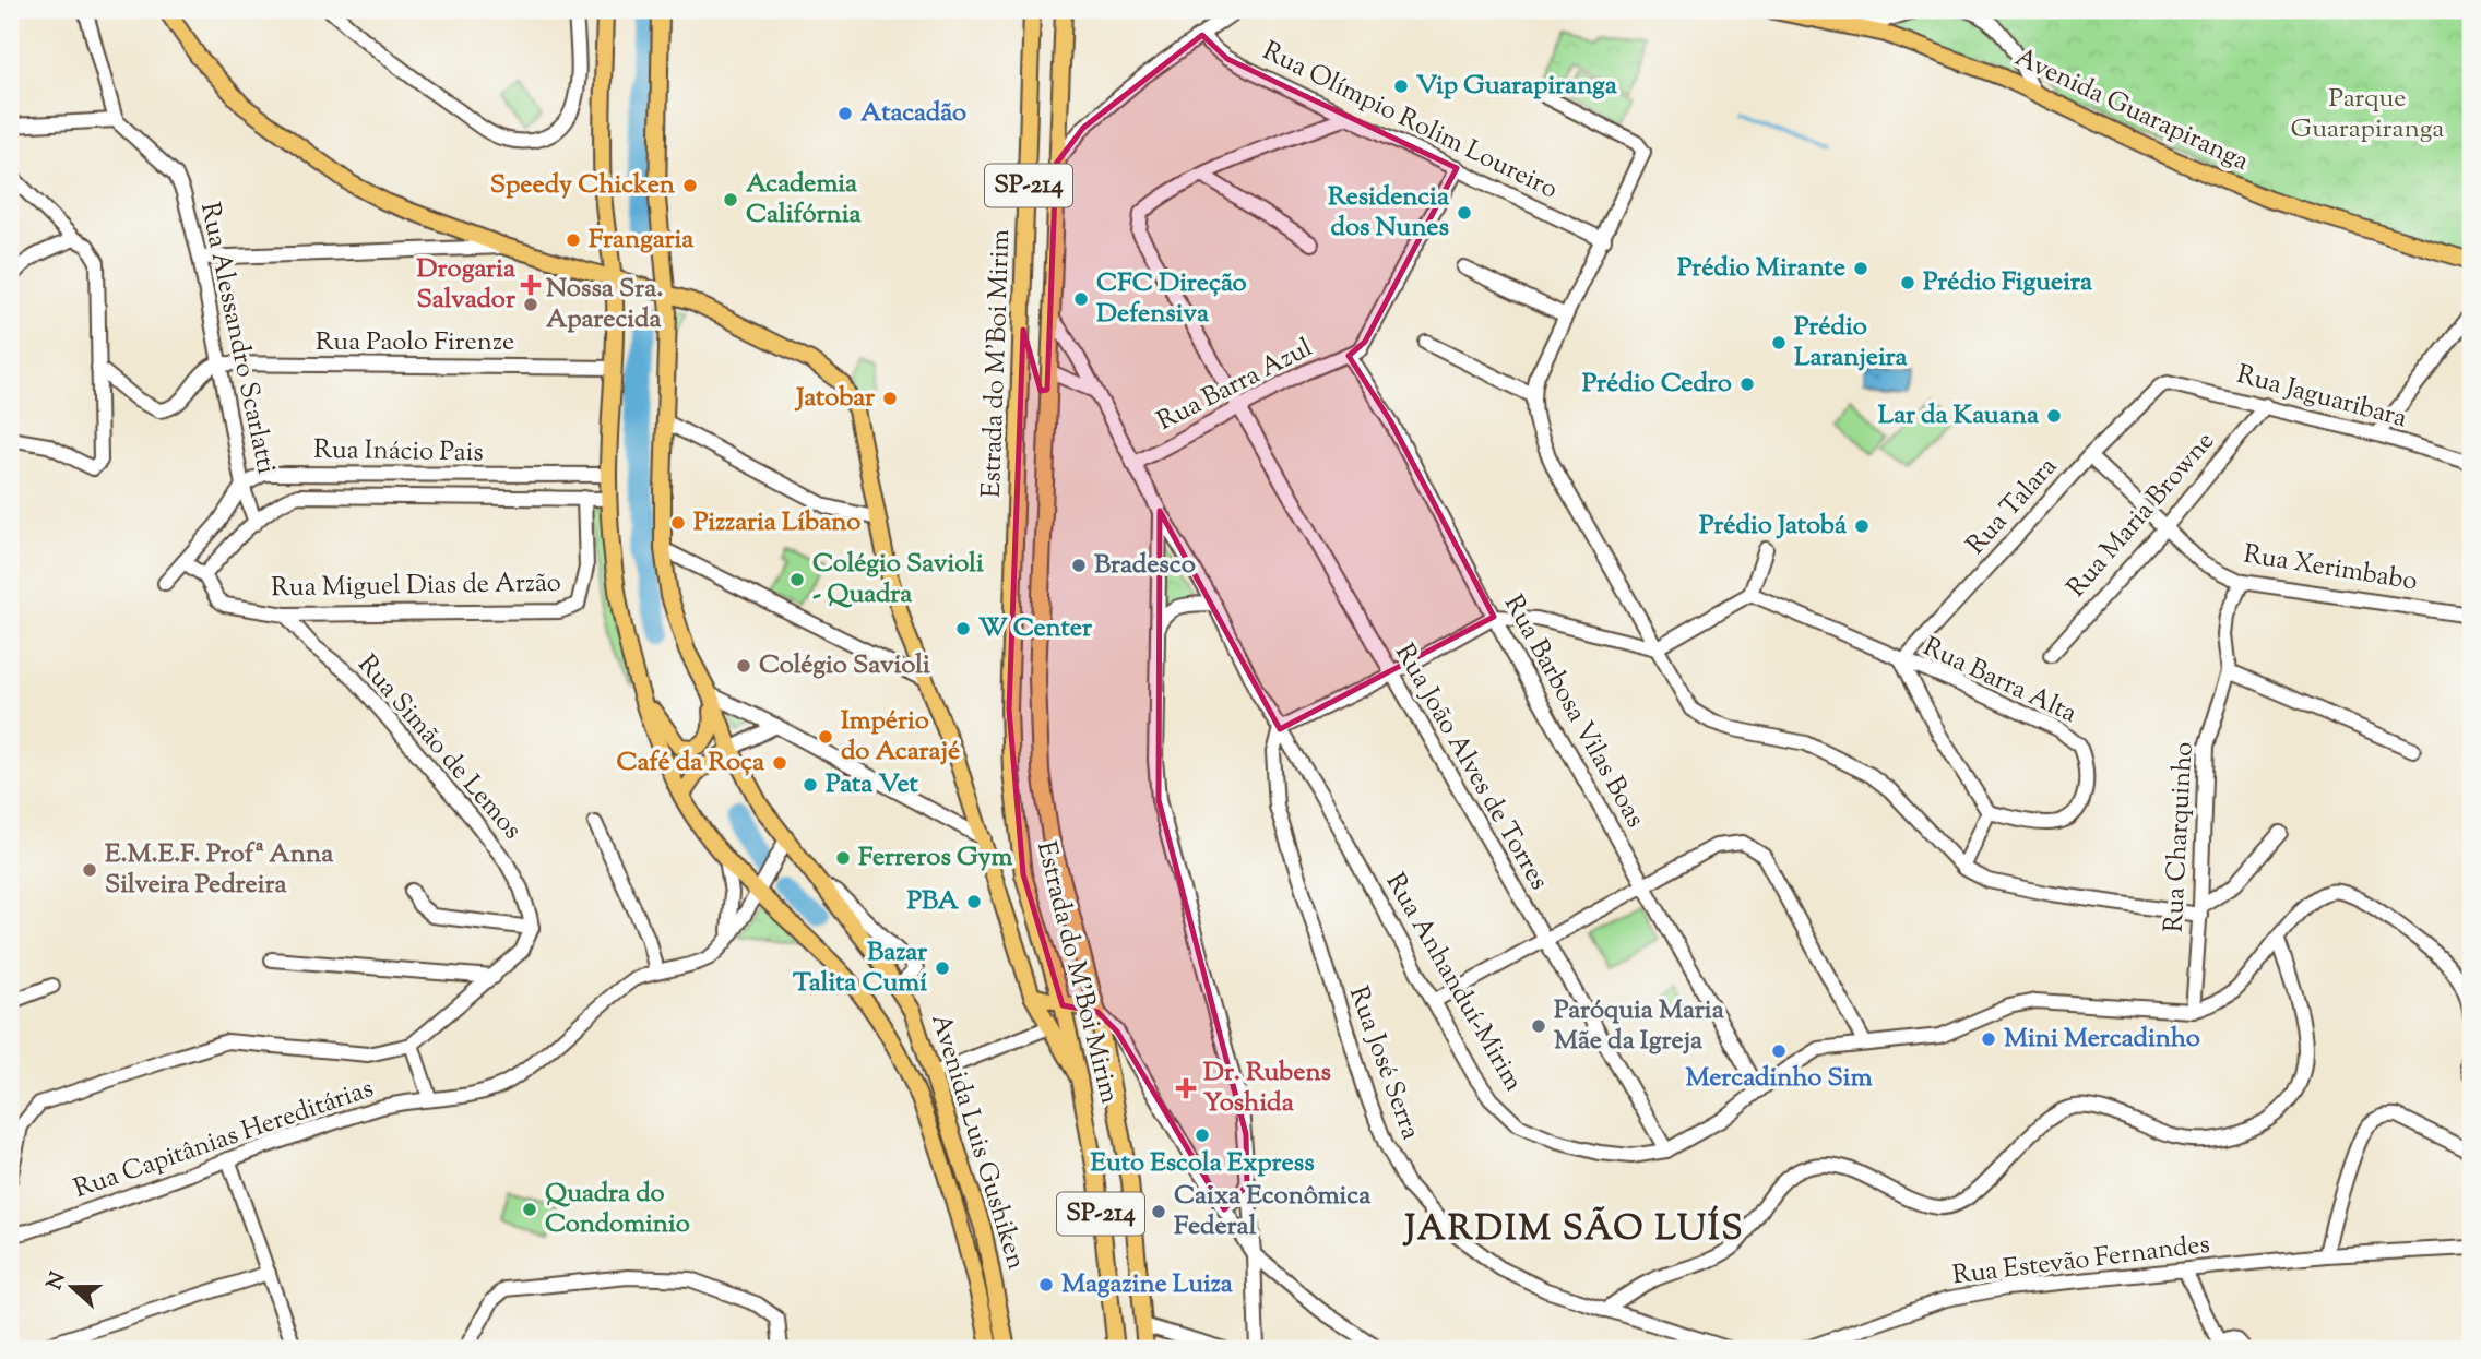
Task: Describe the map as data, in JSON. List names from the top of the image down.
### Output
{
  "streets": {
    "main road": [
      "Avenida Guarapiranga",
      "SP-214",
      "Estrada do M'Boi Mirim",
      "Avenida Luis Gushiken"
    ],
    "street": [
      "Rua Olímpio Rolim Loureiro",
      "Rua Alessandro Scarlatti",
      "Rua Paolo Firenze",
      "Rua Barra Azul",
      "Rua Jaguaribara",
      "Rua Inácio Pais",
      "Rua Talara",
      "Rua Maria Browne",
      "Rua Xerimbabo",
      "Rua Miguel Dias de Arzão",
      "Rua Barra Alta",
      "Rua Barbosa Vilas Boas",
      "Rua Simão de Lemos",
      "Rua João Alves de Torres",
      "Rua Charquinho",
      "Rua Anhanduí-Mirim",
      "Rua José Serra",
      "Rua Capitânias Hereditárias",
      "Rua Estevão Fernandes"
    ]
  },
  "crossings": [
    ["Rua Alessandro Scarlatti", "Rua Paolo Firenze"],
    ["Rua Alessandro Scarlatti", "Rua Inácio Pais"],
    ["Rua Paolo Firenze", "Avenida Luis Gushiken"],
    ["Estrada do M'Boi Mirim", "Rua Anhanduí-Mirim"],
    ["Rua Barra Azul", "Rua Barbosa Vilas Boas"],
    ["Rua Barra Azul", "Rua João Alves de Torres"],
    ["Rua Barra Azul", "Rua Anhanduí-Mirim"],
    ["Rua Jaguaribara", "Rua Talara"],
    ["Rua Jaguaribara", "Rua Maria Browne"],
    ["Rua Inácio Pais", "Rua Miguel Dias de Arzão"],
    ["Rua Inácio Pais", "Avenida Luis Gushiken"],
    ["Rua Talara", "Rua Xerimbabo"],
    ["Rua Talara", "Rua Barra Alta"],
    ["Rua Maria Browne", "Rua Xerimbabo"],
    ["Rua Xerimbabo", "Rua Charquinho"],
    ["Rua Miguel Dias de Arzão", "Rua Simão de Lemos"],
    ["Rua Barbosa Vilas Boas", "Rua Anhanduí-Mirim"],
    ["Rua João Alves de Torres", "Rua Anhanduí-Mirim"],
    ["Rua Charquinho", "Rua Anhanduí-Mirim"],
    ["Rua Anhanduí-Mirim", "Rua José Serra"],
    ["Rua Capitânias Hereditárias", "Avenida Luis Gushiken"]
  ],
  "districts": ["JARDIM SÃO LUÍS"],
  "parks": ["Parque Guarapiranga"],
  "places": {
    "other": [
      "Vip Guarapiranga",
      "Atacadão",
      "Speedy Chicken",
      "Academia Califórnia",
      "Residencia dos Nunes",
      "Frangaria",
      "Prédio Mirante",
      "Prédio Figueira",
      "CFC Direção Defensiva",
      "Nossa Sra. Aparecida",
      "Prédio Laranjeira",
      "Prédio Cedro",
      "Jatobar",
      "Lar da Kauana",
      "Pizzaria Líbano",
      "Prédio Jatobá",
      "Bradesco",
      "Colégio Savioli - Quadra",
      "W Center",
      "Colégio Savioli",
      "Império do Acarajé",
      "Café da Roça",
      "Pata Vet",
      "Ferreros Gym",
      "E.M.E.F. Profª Anna Silveira Pedreira",
      "PBA",
      "Bazar Talita Cumí",
      "Paróquia Maria Mãe da Igreja",
      "Mini Mercadinho",
      "Mercadinho Sim",
      "Euto Escola Express",
      "Quadra do Condominio",
      "Caixa Econômica Federal",
      "Magazine Luiza"
    ],
    "health": ["Drogaria Salvador", "Dr. Rubens Yoshida"]
  },
  "north": "left"
}
